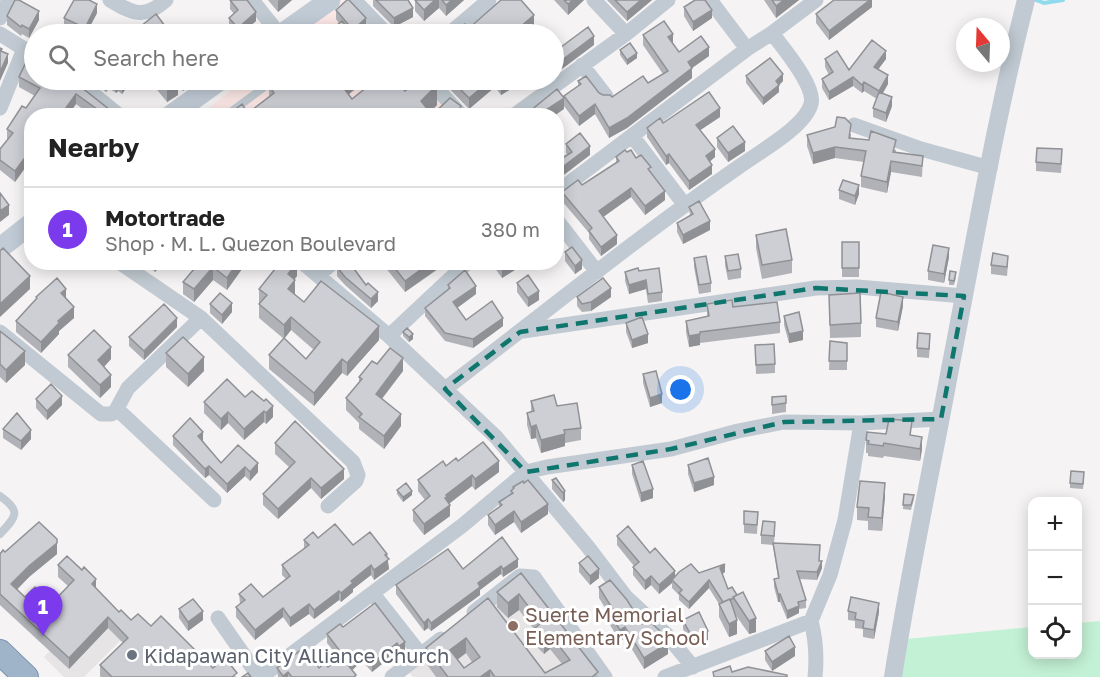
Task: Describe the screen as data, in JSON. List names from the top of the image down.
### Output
{
  "places": ["Suerte Memorial Elementary School", "Kidapawan City Alliance Church"],
  "north": "top",
  "page": {
    "search": "Search here",
    "heading": "Nearby",
    "list": [
      {
        "mark": "1",
        "name": "Motortrade",
        "note": "Shop · M. L. Quezon Boulevard",
        "value": "380 m"
      }
    ],
    "map_buttons": ["+", "−"],
    "pins": "1"
  }
}
